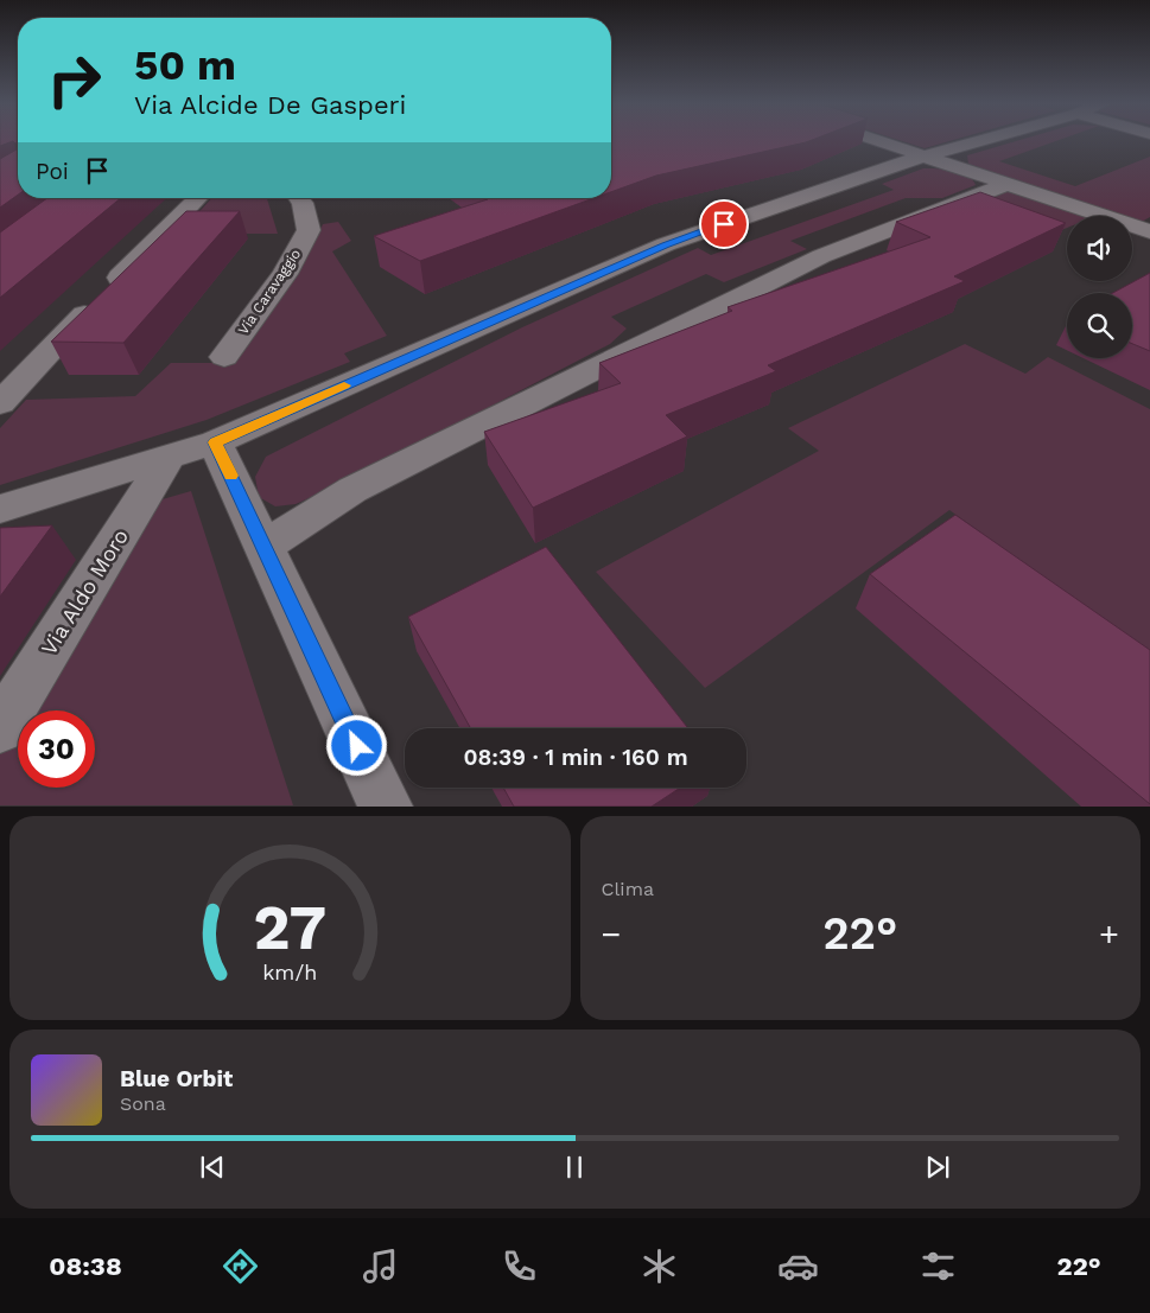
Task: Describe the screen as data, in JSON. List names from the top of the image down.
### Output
{
  "streets": {
    "street": ["Via Caravaggio", "Via Aldo Moro"]
  },
  "page": {
    "turn": ["50 m", "Via Alcide De Gasperi"],
    "then": "Poi",
    "limit": "30",
    "trip": "08:39 · 1 min · 160 m",
    "tile": "Clima",
    "heat": ["−", "22°", "+"],
    "song": ["Blue Orbit", "Sona"],
    "tabs": ["08:38", "22°"],
    "gauge": ["27", "km/h"]
  }
}
